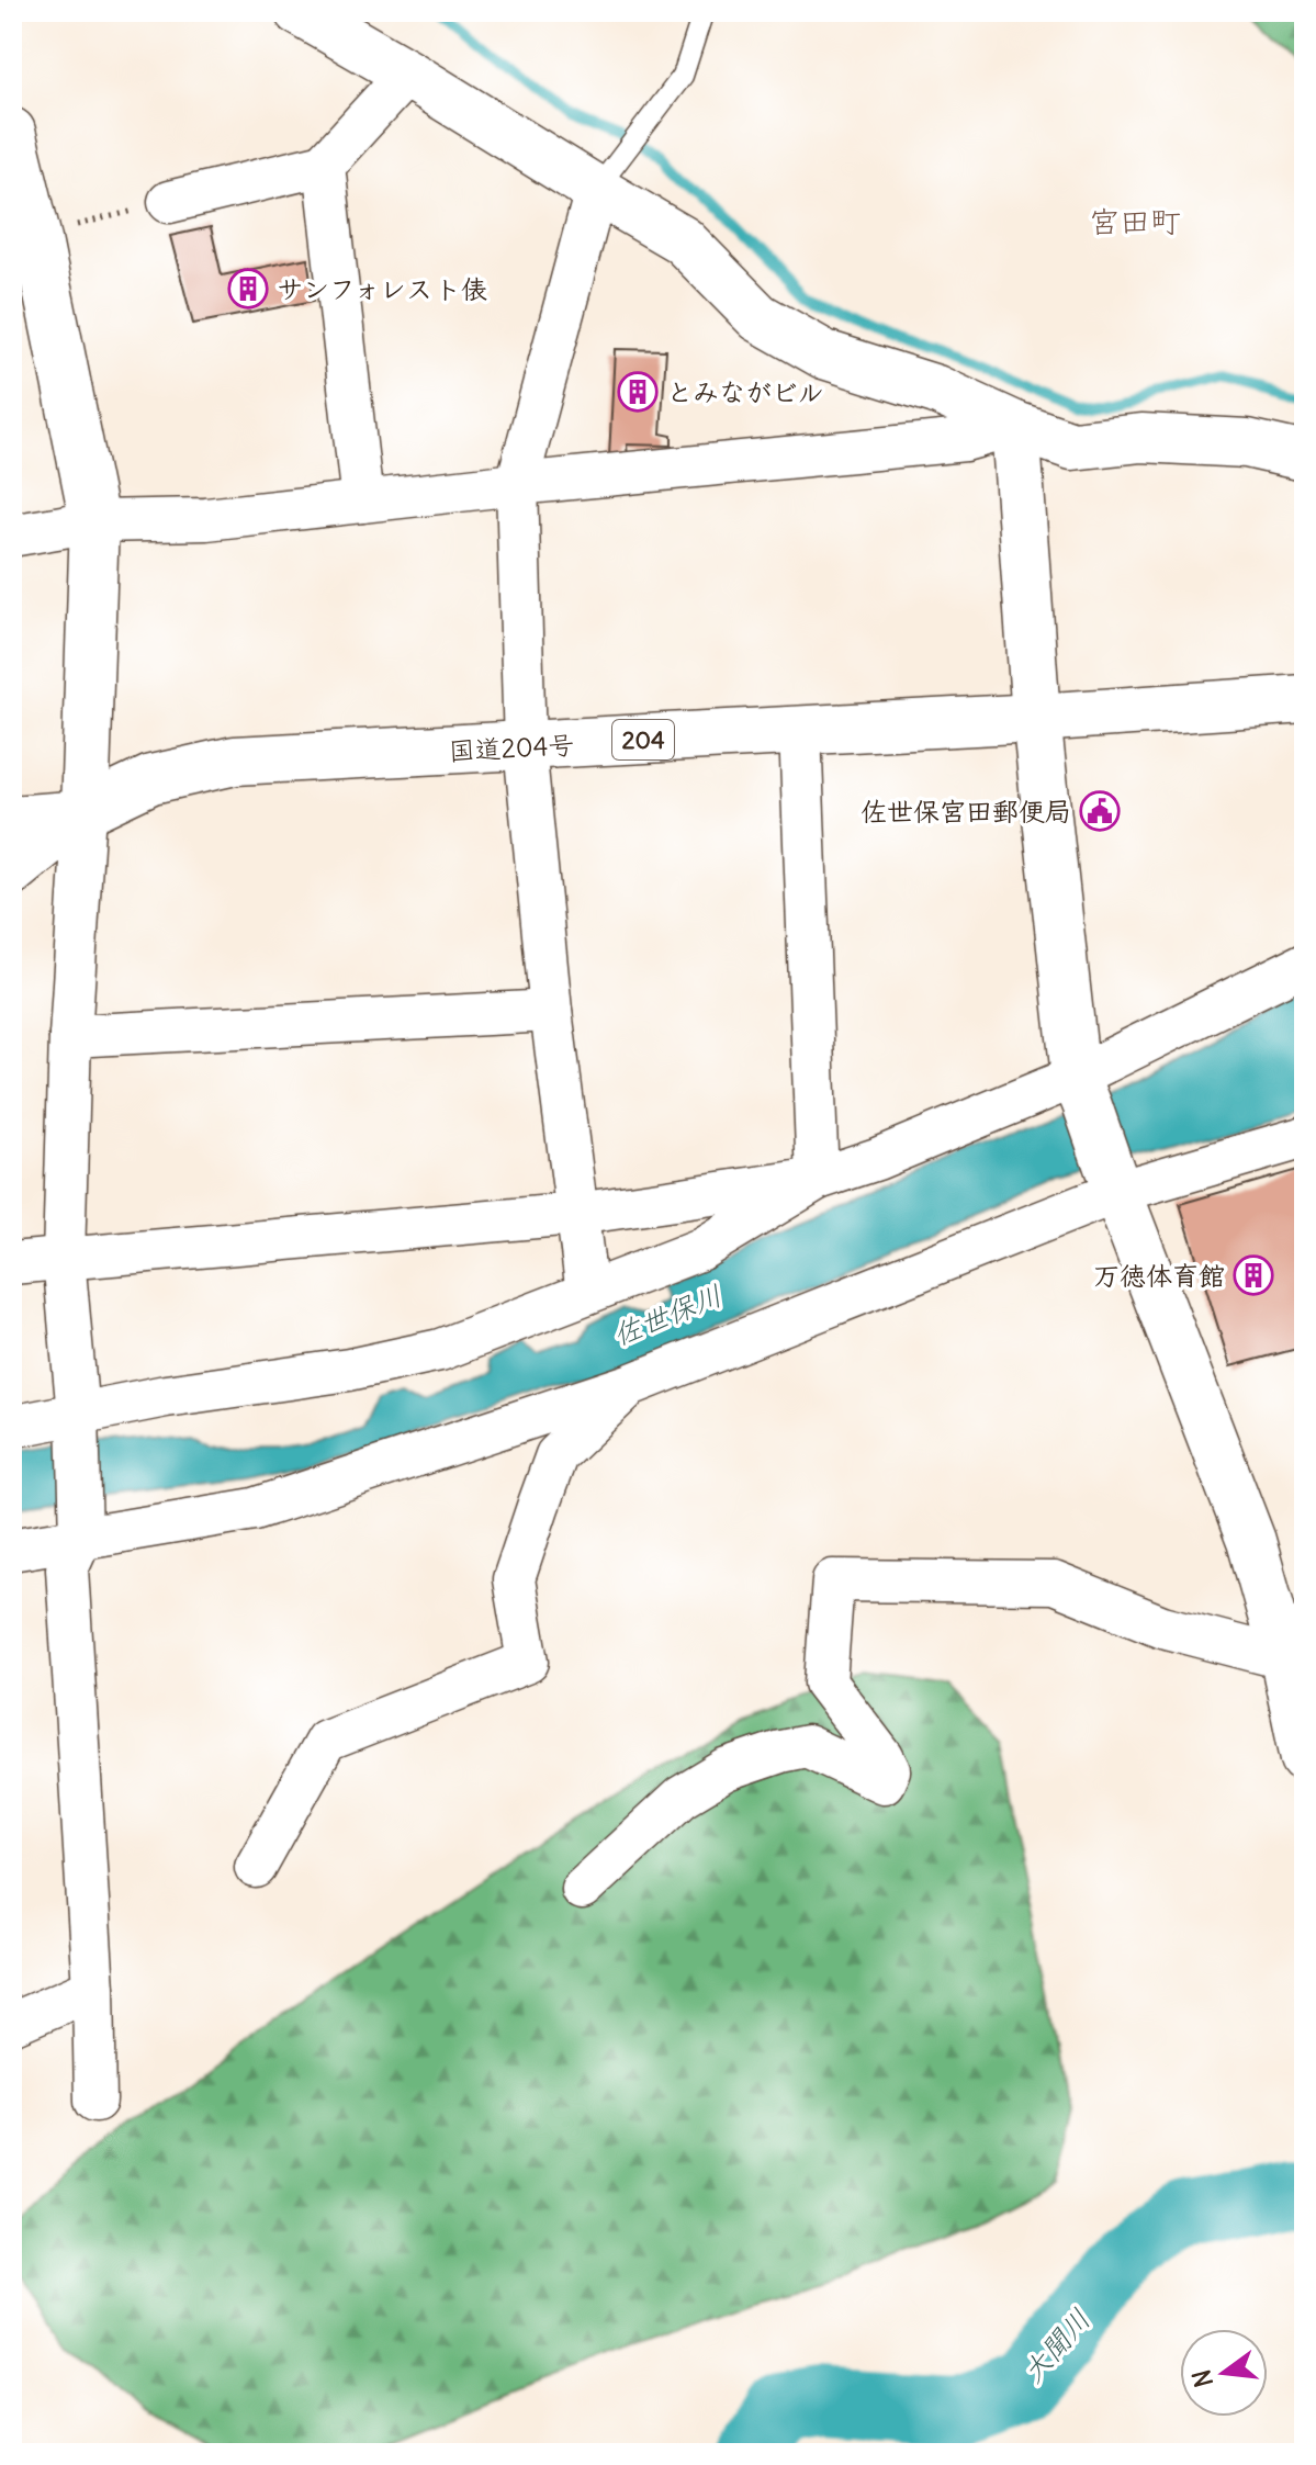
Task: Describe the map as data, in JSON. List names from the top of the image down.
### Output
{
  "streets": {
    "main road": ["204", "国道204号"]
  },
  "districts": ["宮田町"],
  "water": ["佐世保川", "大聞川"],
  "places": {
    "building": ["サンフォレスト俵", "とみながビル", "万徳体育館"],
    "public building": ["佐世保宮田郵便局"]
  },
  "north": "left"
}
